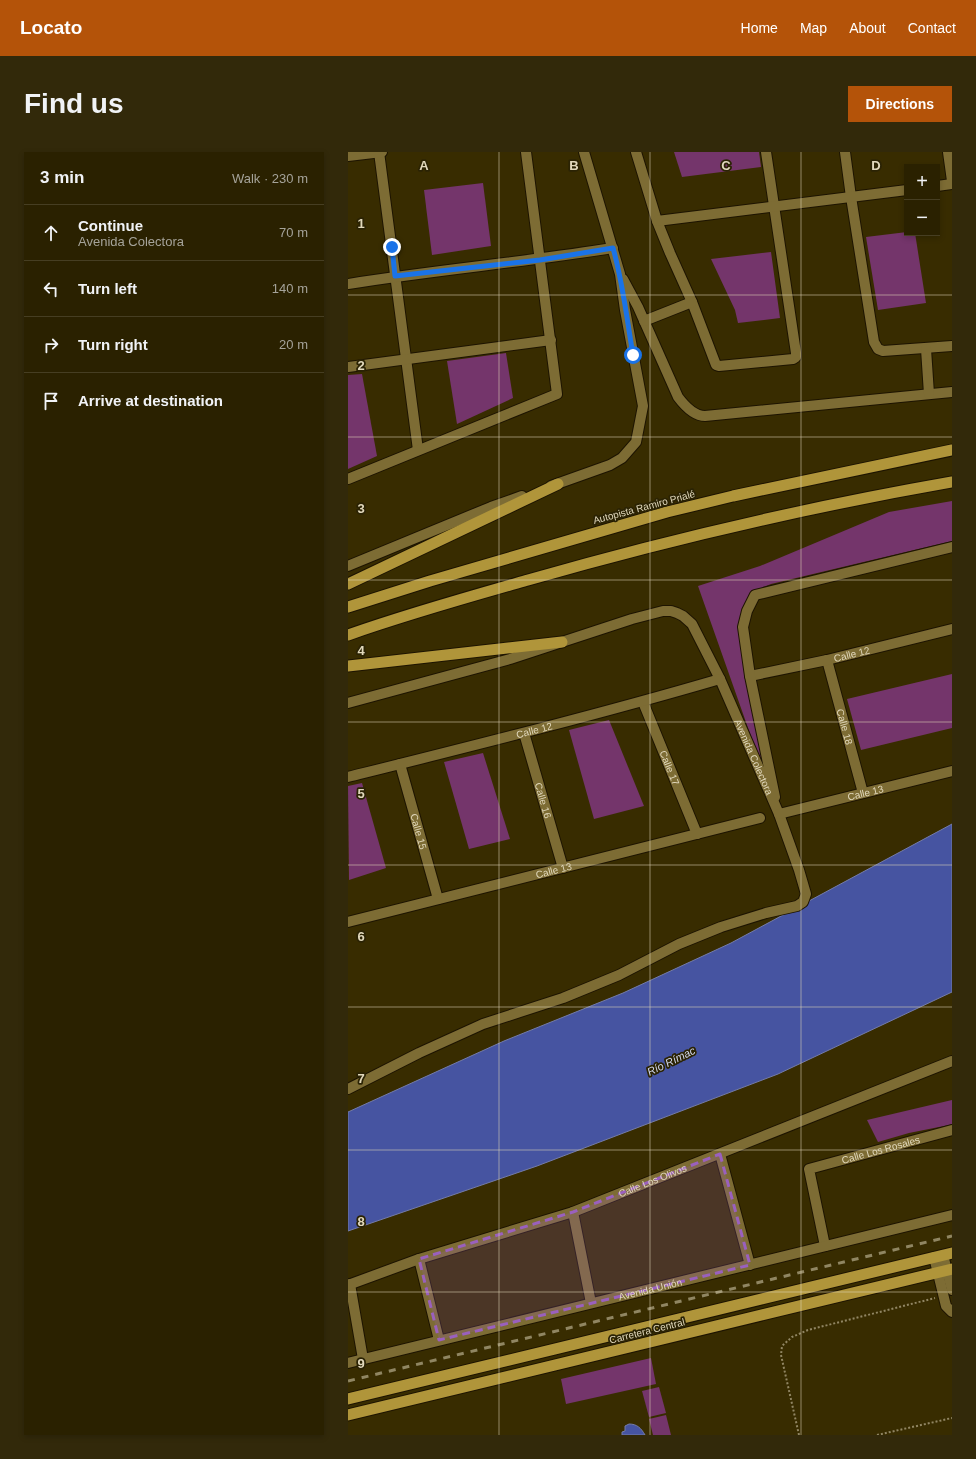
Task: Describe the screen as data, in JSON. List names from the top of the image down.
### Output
{
  "streets": {
    "highway": ["Autopista Ramiro Prialé", "Carretera Central"],
    "street": [
      "Calle 12",
      "Calle 18",
      "Avenida Colectora",
      "Calle 17",
      "Calle 13",
      "Calle 16",
      "Calle 15",
      "Calle Los Rosales",
      "Calle Los Olivos",
      "Avenida Unión"
    ]
  },
  "crossings": [
    ["Calle 12", "Calle 18"],
    ["Calle 12", "Avenida Colectora"],
    ["Calle 12", "Calle 17"],
    ["Calle 12", "Calle 16"],
    ["Calle 12", "Calle 15"],
    ["Calle 18", "Calle 13"],
    ["Avenida Colectora", "Calle 13"],
    ["Calle 17", "Calle 13"],
    ["Calle 13", "Calle 16"],
    ["Calle 13", "Calle 15"],
    ["Calle Los Rosales", "Avenida Unión"]
  ],
  "water": ["Río Rímac"],
  "page": {
    "header": "Locato",
    "nav": [
      "Home",
      "Map",
      "About",
      "Contact"
    ],
    "buttons": "Directions",
    "title": "Find us",
    "heading": ["3 min", "Walk · 230 m"],
    "map_buttons": ["+", "−"],
    "list": [
      ["Continue", "Avenida Colectora", "70 m"],
      ["Turn left", "140 m"],
      ["Turn right", "20 m"],
      "Arrive at destination"
    ]
  },
  "grid": {
    "columns": [
      "A",
      "B",
      "C",
      "D"
    ],
    "rows": [
      "1",
      "2",
      "3",
      "4",
      "5",
      "6",
      "7",
      "8",
      "9"
    ]
  }
}
